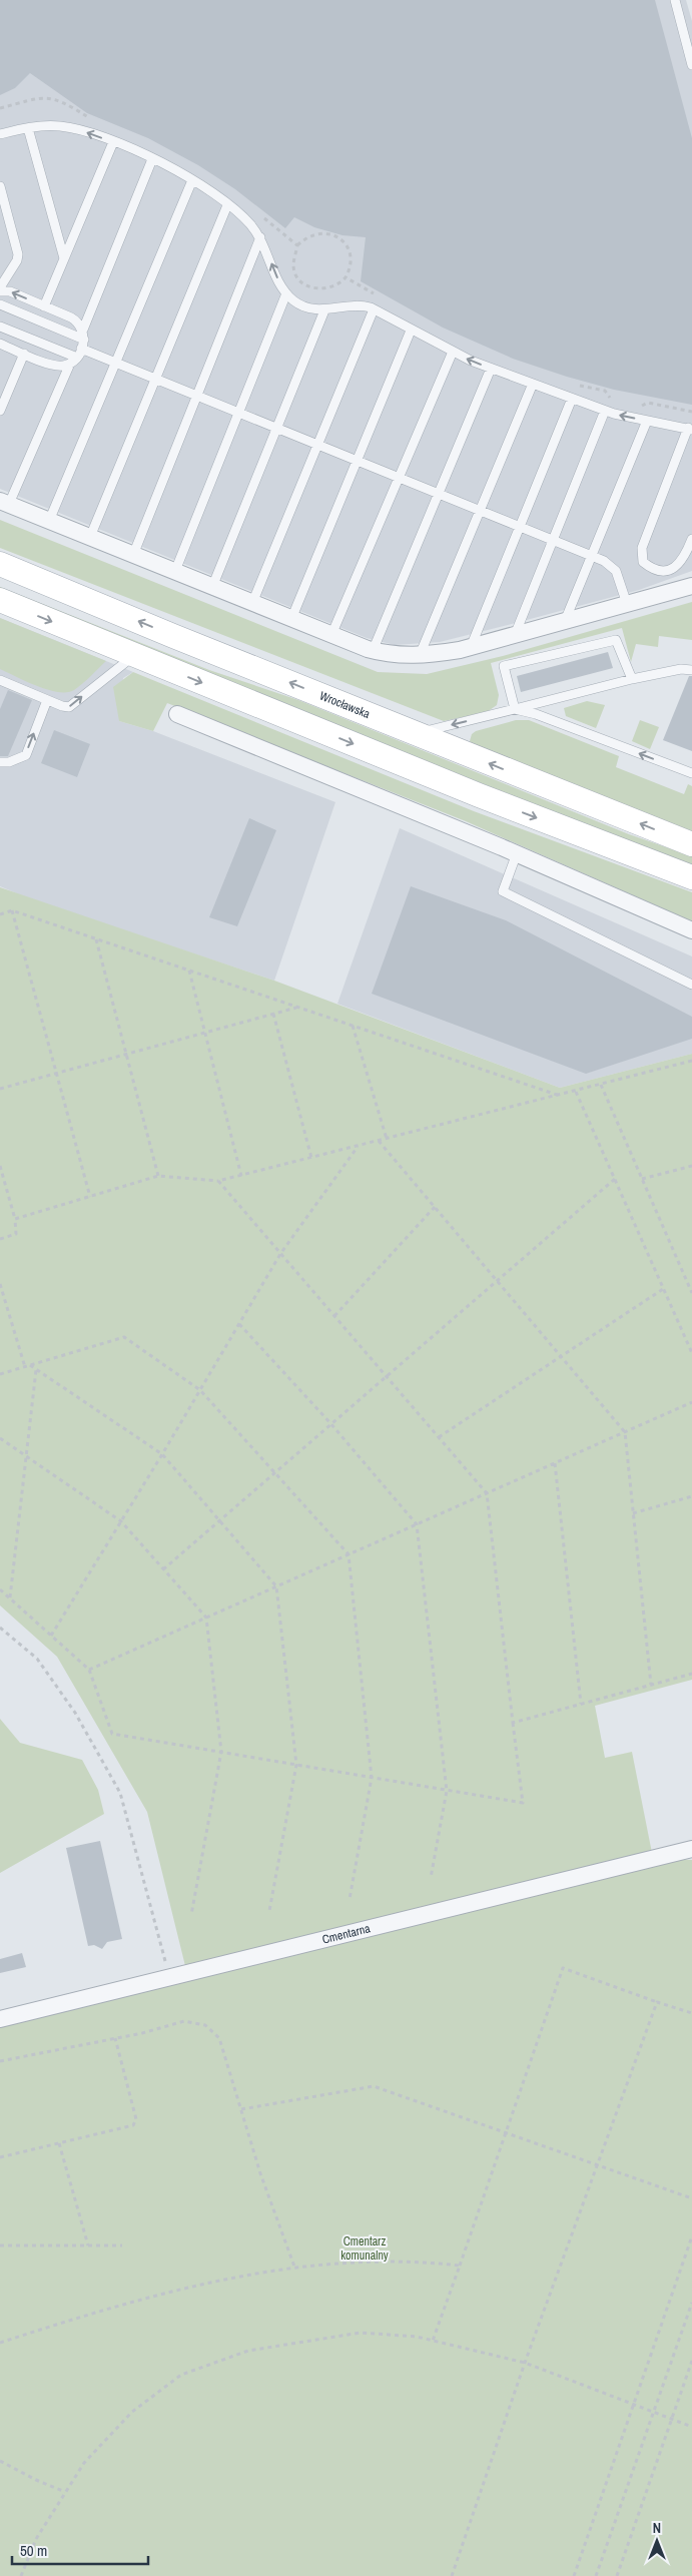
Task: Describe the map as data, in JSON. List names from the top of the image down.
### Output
{
  "streets": {
    "main road": ["Wrocławska"],
    "street": ["Cmentarna"]
  },
  "parks": ["Cmentarz komunalny"],
  "scale_bar": "50 m",
  "north": "top"
}
